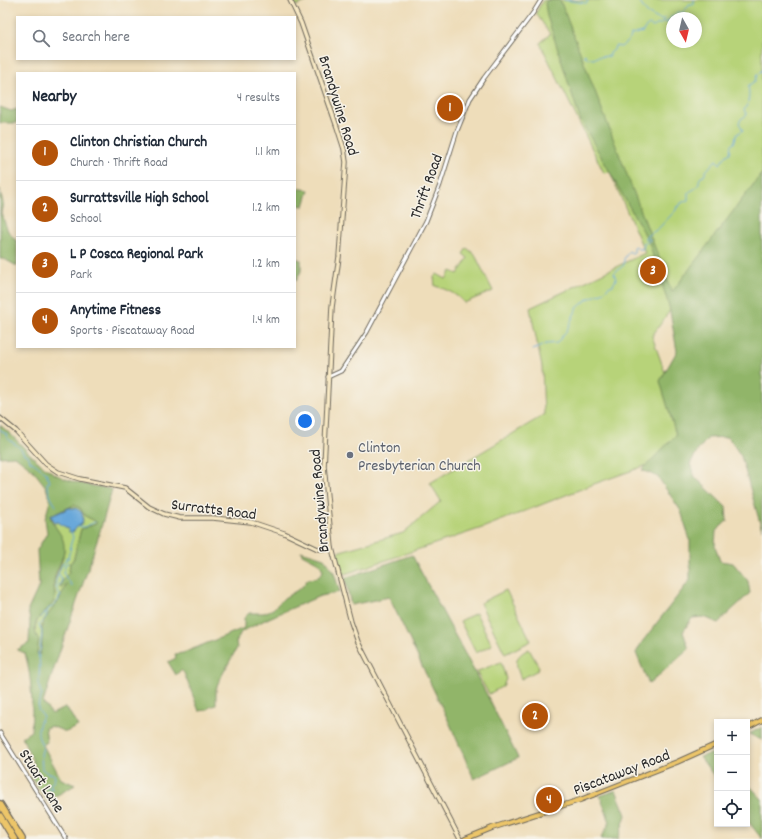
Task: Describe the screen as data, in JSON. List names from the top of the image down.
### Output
{
  "streets": {
    "main road": ["Brandywine Road", "Surratts Road", "Piscataway Road"],
    "street": ["Thrift Road", "Stuart Lane"]
  },
  "crossings": [
    ["Brandywine Road", "Thrift Road"],
    ["Brandywine Road", "Surratts Road"]
  ],
  "places": ["Clinton Presbyterian Church"],
  "north": "bottom",
  "page": {
    "search": "Search here",
    "heading": ["Nearby", "4 results"],
    "pins": [
      "1",
      "3",
      "2",
      "4"
    ],
    "list": [
      {
        "mark": "1",
        "name": "Clinton Christian Church",
        "note": "Church · Thrift Road",
        "value": "1.1 km"
      },
      {
        "mark": "2",
        "name": "Surrattsville High School",
        "note": "School",
        "value": "1.2 km"
      },
      {
        "mark": "3",
        "name": "L P Cosca Regional Park",
        "note": "Park",
        "value": "1.2 km"
      },
      {
        "mark": "4",
        "name": "Anytime Fitness",
        "note": "Sports · Piscataway Road",
        "value": "1.4 km"
      }
    ],
    "map_buttons": ["+", "−"]
  }
}
